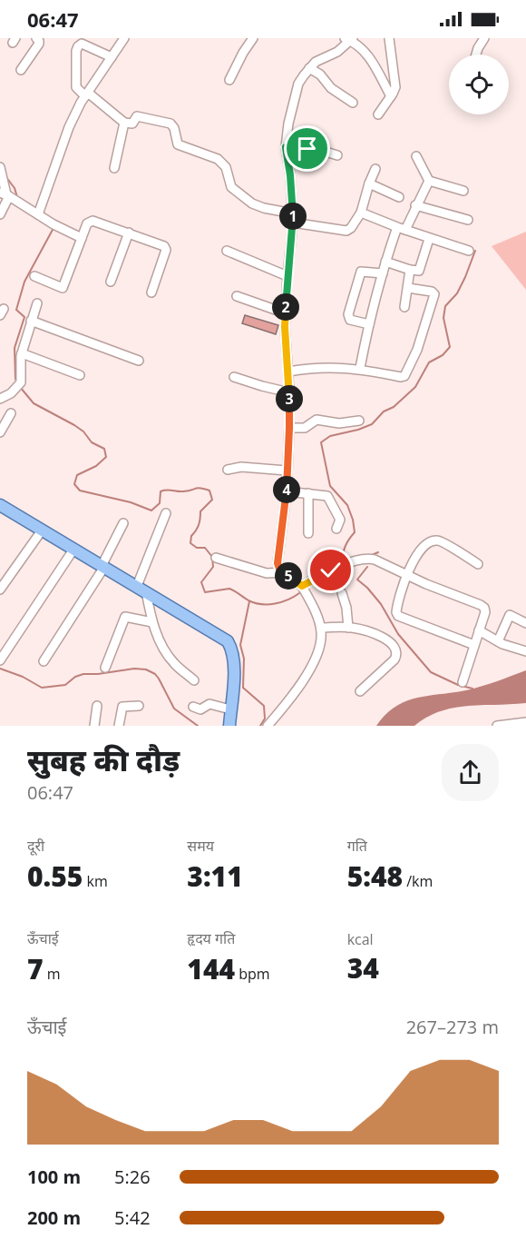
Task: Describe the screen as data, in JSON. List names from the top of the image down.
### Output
{
  "page": {
    "status": "06:47",
    "pins": [
      "1",
      "2",
      "3",
      "4",
      "5"
    ],
    "heading": ["सुबह की दौड़", "06:47"],
    "stats": [
      ["दूरी", "0.55 km"],
      ["समय", "3:11"],
      ["गति", "5:48 /km"],
      ["ऊँचाई", "7 m"],
      ["हृदय गति", "144 bpm"],
      ["kcal", "34"]
    ],
    "chart": ["ऊँचाई", "267–273 m"],
    "list": [
      {
        "name": "100 m",
        "note": "5:26"
      },
      {
        "name": "200 m",
        "note": "5:42"
      }
    ]
  }
}
